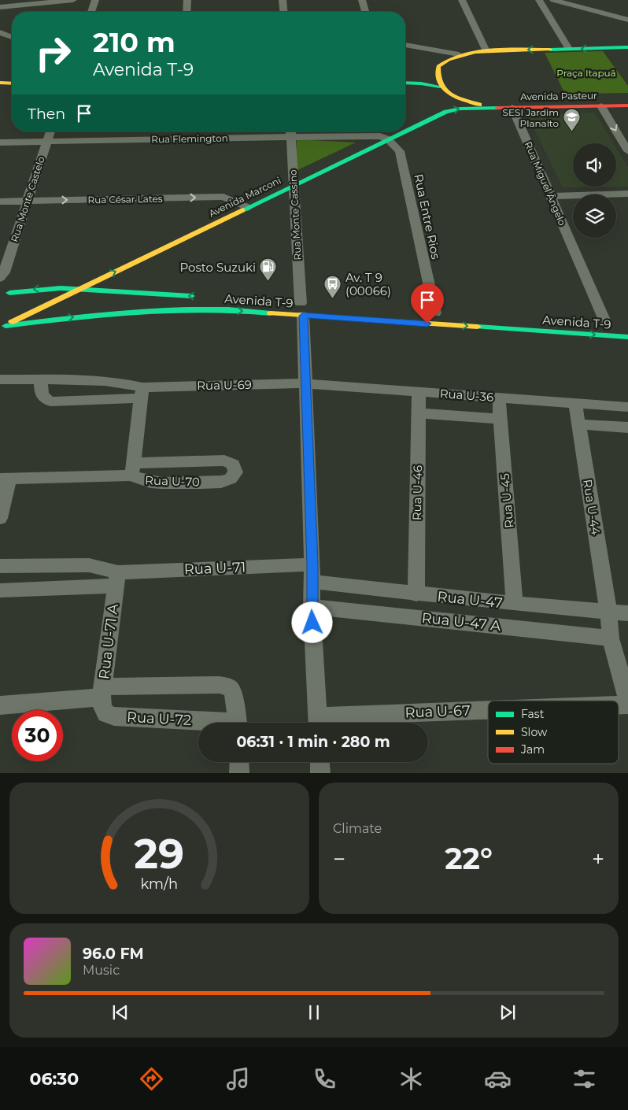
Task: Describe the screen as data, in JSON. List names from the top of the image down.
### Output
{
  "streets": {
    "main road": ["Avenida Pasteur", "Avenida Marconi", "Avenida T-9"],
    "street": [
      "Rua Flemington",
      "Rua Miguel Ângelo",
      "Rua Monte Castelo",
      "Rua César Lates",
      "Rua Monte Cassino",
      "Rua Entre Rios",
      "Rua U-69",
      "Rua U-36",
      "Rua U-70",
      "Rua U-46",
      "Rua U-45",
      "Rua U-44",
      "Rua U-71",
      "Rua U-47",
      "Rua U-47 A",
      "Rua U-71 A",
      "Rua U-67",
      "Rua U-72"
    ]
  },
  "crossings": [
    ["Avenida Pasteur", "Rua Miguel Ângelo"],
    ["Avenida Pasteur", "Avenida Marconi"],
    ["Rua Flemington", "Avenida Marconi"],
    ["Rua Flemington", "Rua Monte Castelo"],
    ["Rua Flemington", "Rua Monte Cassino"],
    ["Rua Flemington", "Rua Entre Rios"],
    ["Avenida Marconi", "Rua César Lates"],
    ["Avenida Marconi", "Rua Monte Cassino"],
    ["Avenida Marconi", "Rua Entre Rios"],
    ["Avenida Marconi", "Avenida T-9"],
    ["Rua Monte Castelo", "Rua César Lates"],
    ["Rua Monte Cassino", "Avenida T-9"],
    ["Rua Monte Cassino", "Rua U-69"],
    ["Rua Monte Cassino", "Rua U-36"],
    ["Rua Monte Cassino", "Rua U-71"],
    ["Rua Monte Cassino", "Rua U-47"],
    ["Rua Monte Cassino", "Rua U-47 A"],
    ["Rua Monte Cassino", "Rua U-67"],
    ["Rua U-69", "Rua U-36"],
    ["Rua U-36", "Rua U-46"],
    ["Rua U-36", "Rua U-45"],
    ["Rua U-36", "Rua U-44"],
    ["Rua U-46", "Rua U-47"],
    ["Rua U-45", "Rua U-47"],
    ["Rua U-44", "Rua U-47"],
    ["Rua U-44", "Rua U-47 A"],
    ["Rua U-71", "Rua U-71 A"],
    ["Rua U-71 A", "Rua U-72"]
  ],
  "one_way": ["Rua César Lates"],
  "parks": ["Praça Itapuã"],
  "places": {
    "school or university": ["SESI Jardim Planalto"],
    "fuel station": ["Posto Suzuki"],
    "bus stop": ["Av. T 9 (00066)"]
  },
  "legend": ["Fast", "Slow", "Jam"],
  "page": {
    "turn": ["210 m", "Avenida T-9"],
    "then": "Then",
    "limit": "30",
    "trip": "06:31 · 1 min · 280 m",
    "tile": "Climate",
    "heat": ["−", "22°", "+"],
    "song": ["96.0 FM", "Music"],
    "tabs": "06:30",
    "gauge": ["29", "km/h"]
  }
}
